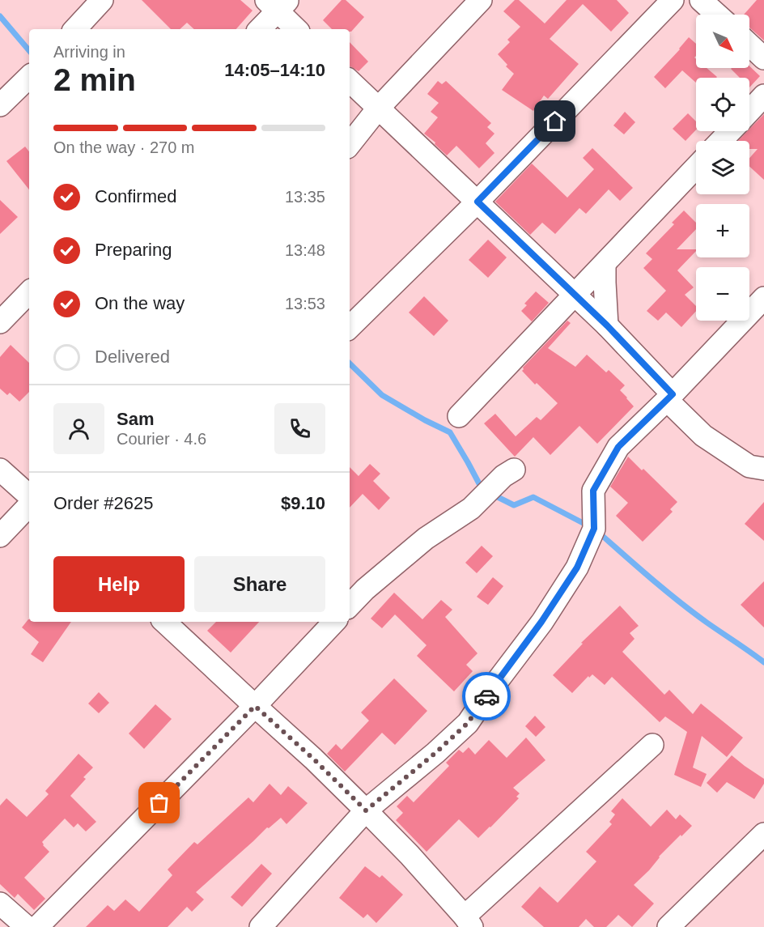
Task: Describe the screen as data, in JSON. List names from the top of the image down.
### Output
{
  "north": "bottom right",
  "page": {
    "map_buttons": ["+", "−"],
    "heading": ["2 min", "Arriving in", "14:05–14:10"],
    "panel": [
      "Sam",
      "Courier · 4.6",
      "Order #2625",
      "$9.10"
    ],
    "bar": "On the way · 270 m",
    "list": [
      ["Confirmed", "13:35"],
      ["Preparing", "13:48"],
      ["On the way", "13:53"],
      "Delivered"
    ],
    "buttons": ["Help", "Share"]
  }
}
